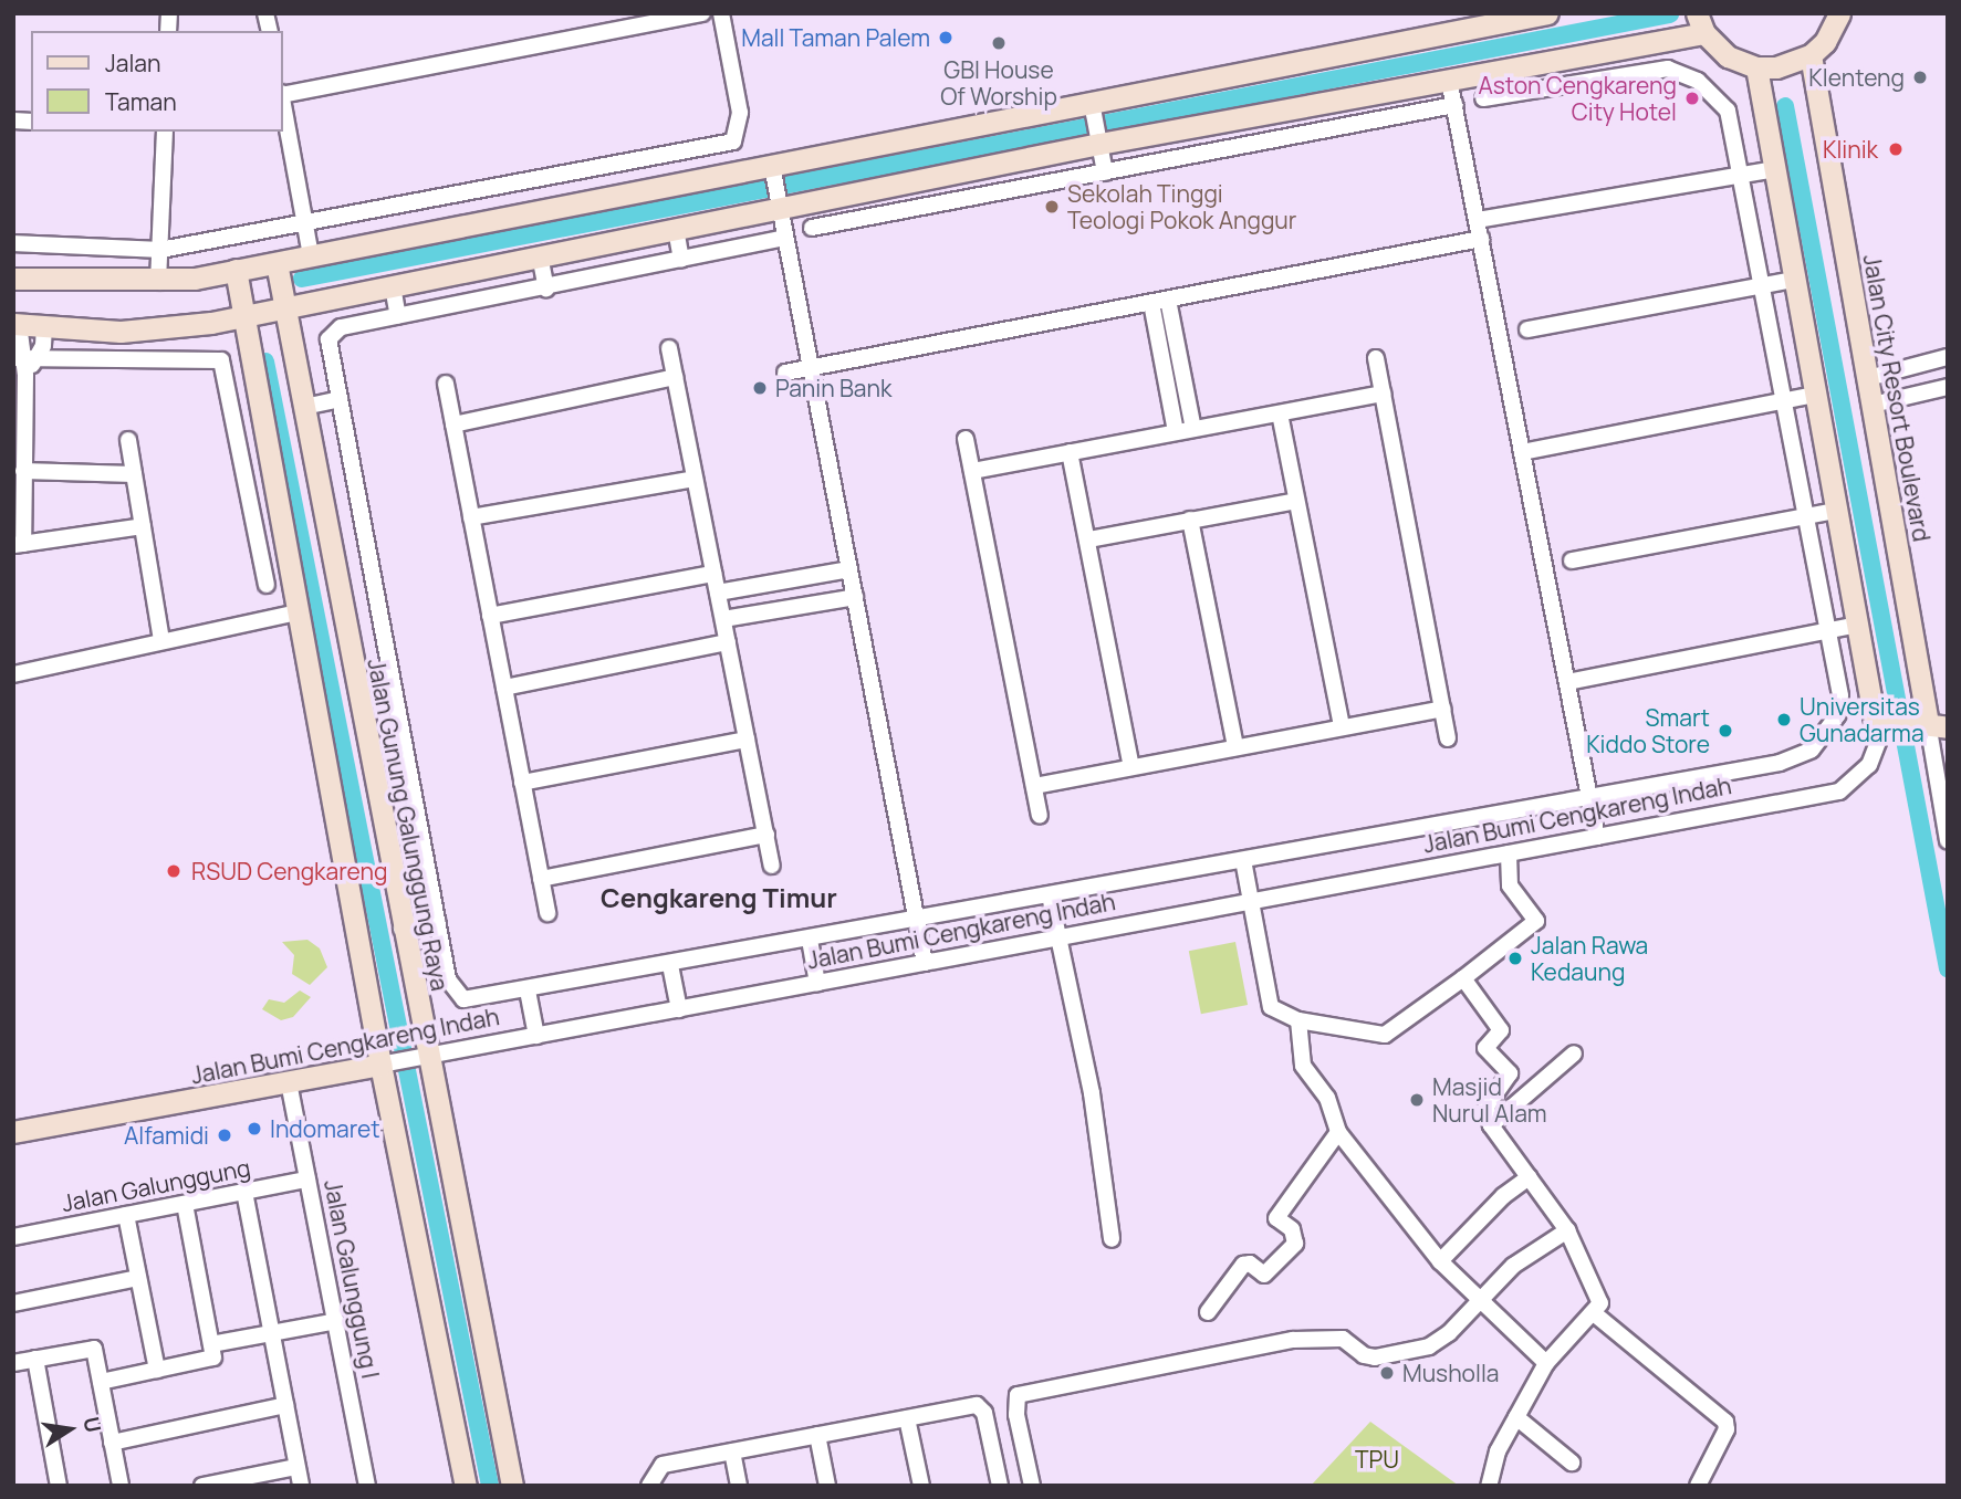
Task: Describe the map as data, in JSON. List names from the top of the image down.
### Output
{
  "streets": {
    "street": [
      "Jalan City Resort Boulevard",
      "Jalan Bumi Cengkareng Indah",
      "Jalan Gunung Galunggung Raya",
      "Jalan Galunggung",
      "Jalan Galunggung I"
    ]
  },
  "crossings": [
    ["Jalan Bumi Cengkareng Indah", "Jalan Gunung Galunggung Raya"],
    ["Jalan Bumi Cengkareng Indah", "Jalan Galunggung I"],
    ["Jalan Galunggung", "Jalan Galunggung I"]
  ],
  "districts": ["Cengkareng Timur"],
  "parks": ["TPU"],
  "places": [
    "Mall Taman Palem",
    "GBI House Of Worship",
    "Klenteng",
    "Aston Cengkareng City Hotel",
    "Klinik",
    "Sekolah Tinggi Teologi Pokok Anggur",
    "Panin Bank",
    "Universitas Gunadarma",
    "Smart Kiddo Store",
    "RSUD Cengkareng",
    "Jalan Rawa Kedaung",
    "Masjid Nurul Alam",
    "Indomaret",
    "Alfamidi",
    "Musholla"
  ],
  "legend": ["Jalan", "Taman"],
  "north": "right"
}
